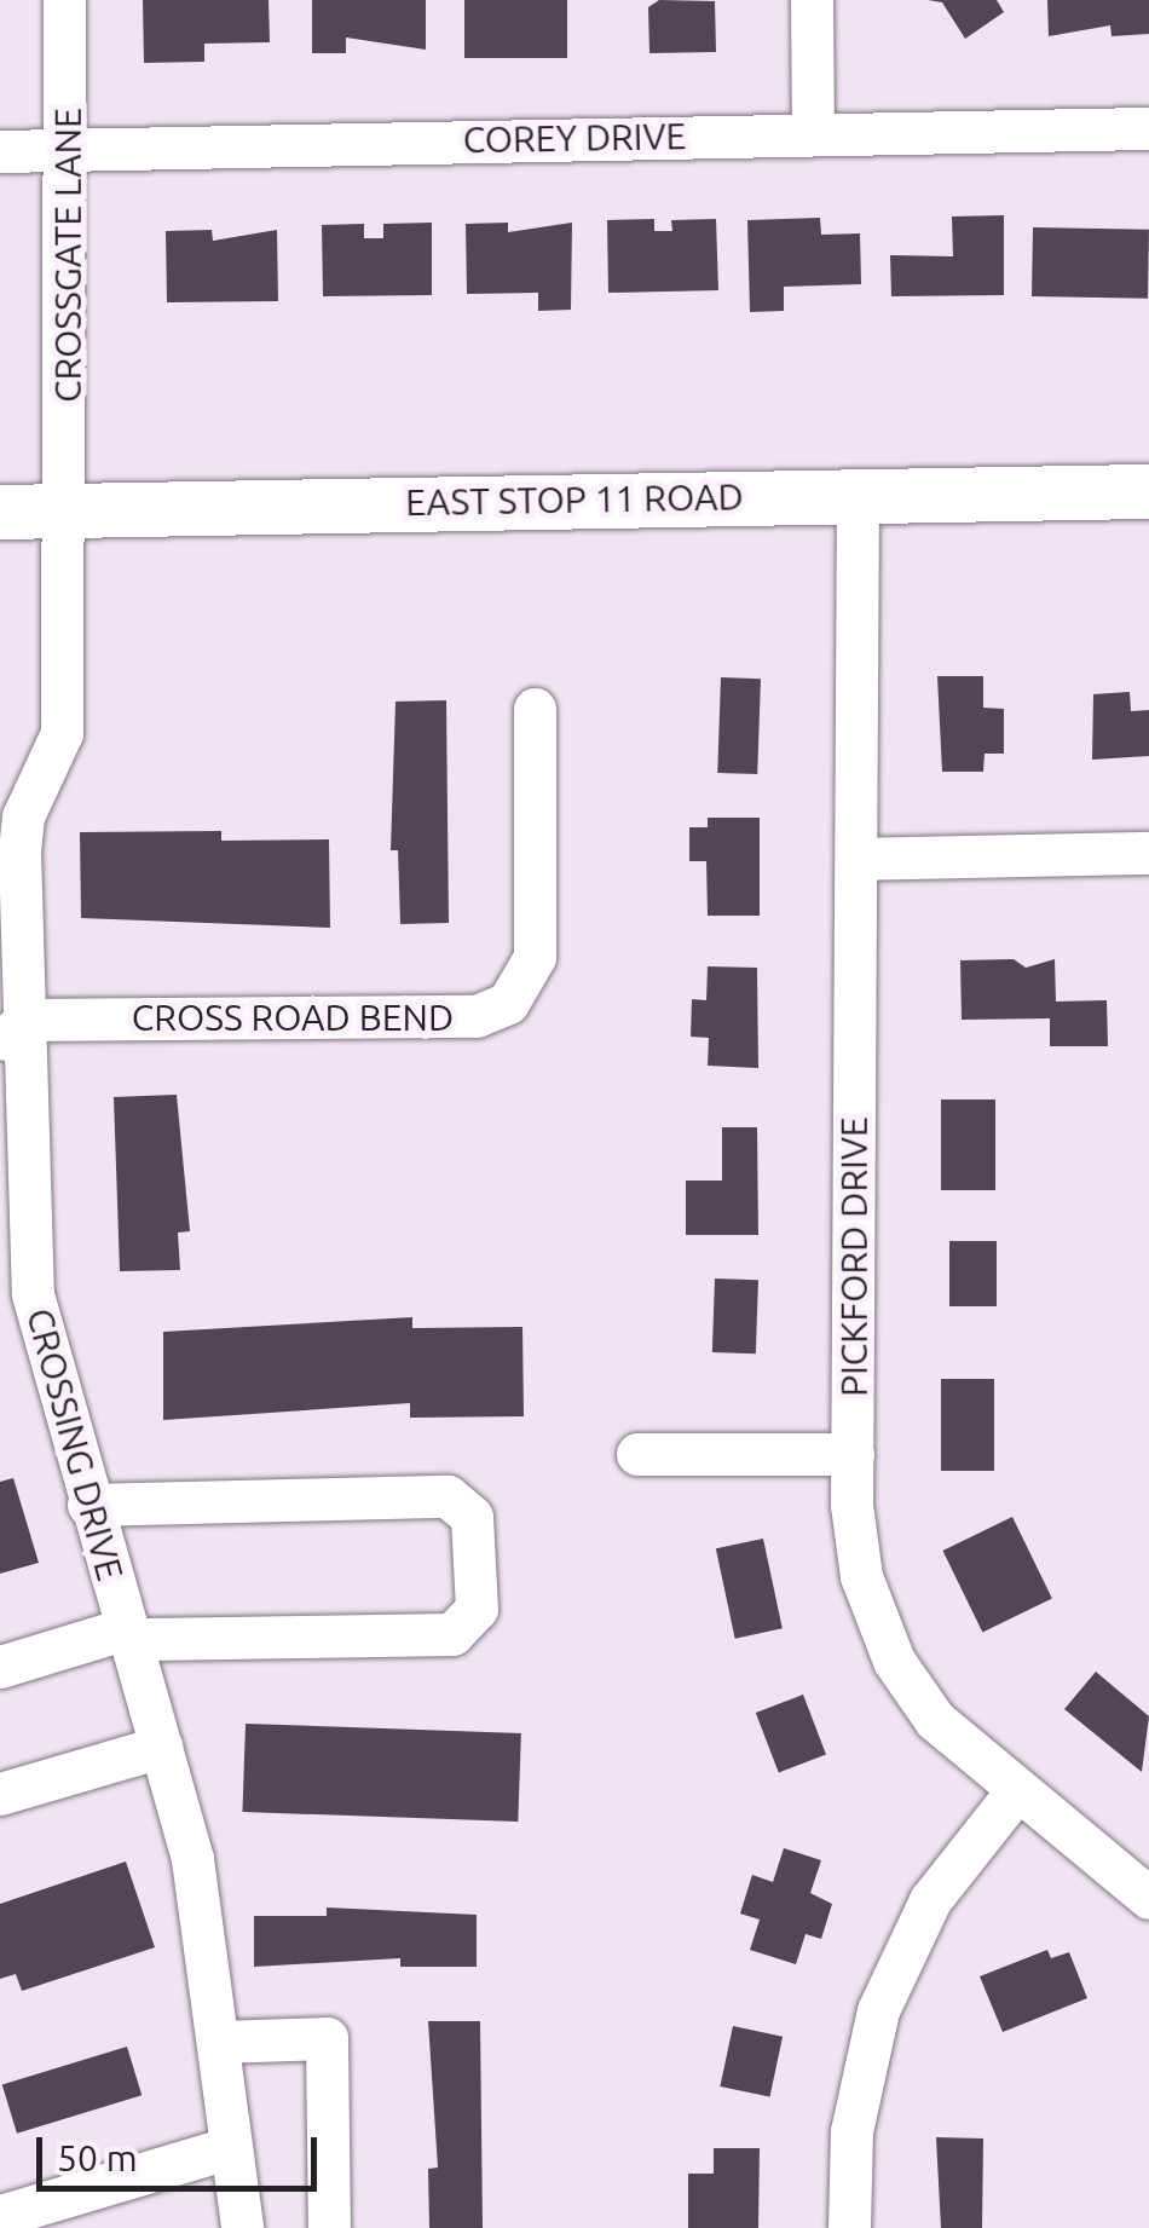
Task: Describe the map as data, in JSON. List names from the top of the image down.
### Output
{
  "streets": {
    "main road": ["EAST STOP 11 ROAD"],
    "street": [
      "COREY DRIVE",
      "CROSSGATE LANE",
      "CROSS ROAD BEND",
      "PICKFORD DRIVE",
      "CROSSING DRIVE"
    ]
  },
  "crossings": [
    ["COREY DRIVE", "CROSSGATE LANE"],
    ["CROSSGATE LANE", "EAST STOP 11 ROAD"],
    ["CROSSGATE LANE", "CROSSING DRIVE"],
    ["EAST STOP 11 ROAD", "PICKFORD DRIVE"],
    ["EAST STOP 11 ROAD", "CROSSING DRIVE"],
    ["CROSS ROAD BEND", "CROSSING DRIVE"]
  ],
  "scale_bar": "50 m"
}
